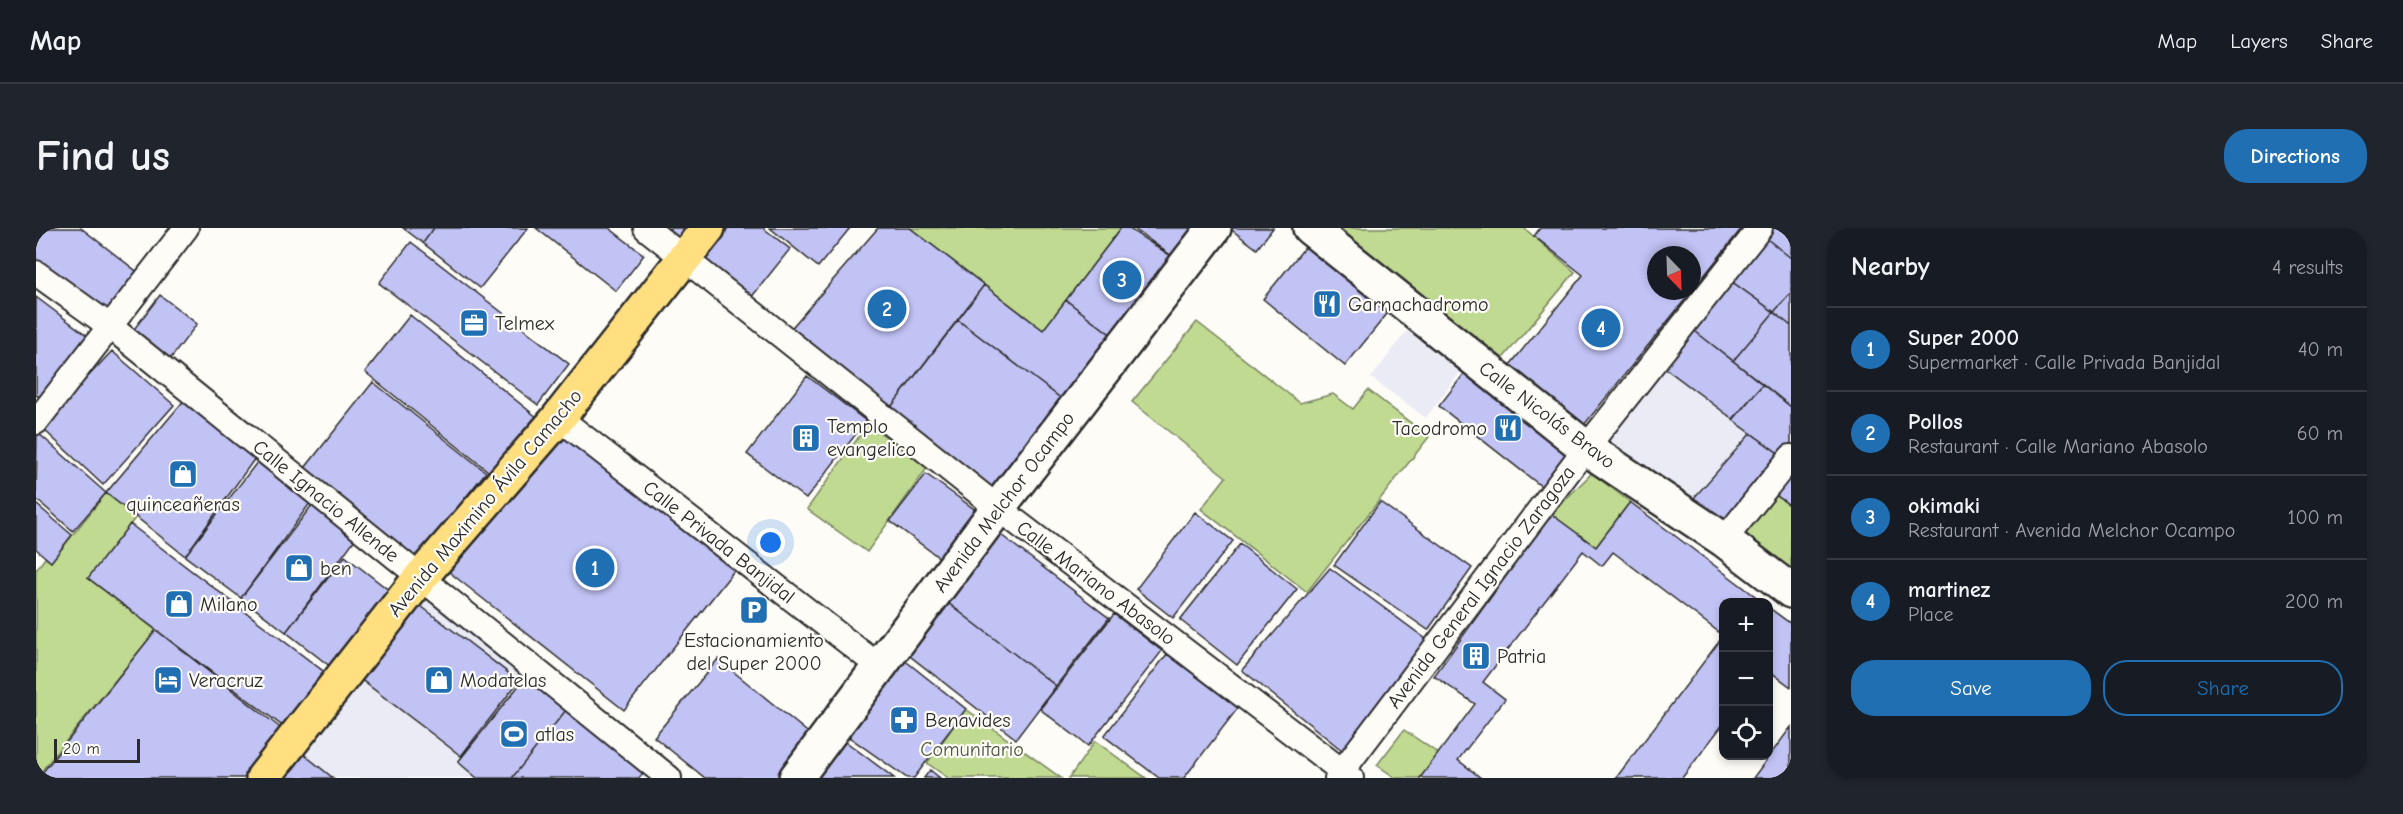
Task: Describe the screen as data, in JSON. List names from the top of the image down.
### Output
{
  "streets": {
    "main road": ["Avenida Maximino Ávila Camacho"],
    "street": [
      "Calle Nicolás Bravo",
      "Calle Ignacio Allende",
      "Avenida Melchor Ocampo",
      "Calle Privada Banjidal",
      "Calle Mariano Abasolo",
      "Avenida General Ignacio Zaragoza"
    ]
  },
  "crossings": [
    ["Calle Nicolás Bravo", "Avenida General Ignacio Zaragoza"],
    ["Calle Ignacio Allende", "Avenida Maximino Ávila Camacho"],
    ["Avenida Melchor Ocampo", "Calle Privada Banjidal"],
    ["Avenida Melchor Ocampo", "Calle Mariano Abasolo"],
    ["Avenida Maximino Ávila Camacho", "Calle Privada Banjidal"],
    ["Avenida Maximino Ávila Camacho", "Calle Mariano Abasolo"],
    ["Calle Mariano Abasolo", "Avenida General Ignacio Zaragoza"]
  ],
  "parks": ["Comunitario"],
  "places": {
    "restaurant": ["Garnachadromo", "Tacodromo"],
    "office": ["Telmex"],
    "building": ["Templo evangelico", "Patria"],
    "shop": [
      "quinceañeras",
      "ben",
      "Milano",
      "Modatelas"
    ],
    "parking": ["Estacionamiento del Super 2000"],
    "hotel": ["Veracruz"],
    "pharmacy": ["Benavides"],
    "sports": ["atlas"]
  },
  "scale_bar": "20 m",
  "north": "bottom right",
  "page": {
    "header": "Map",
    "nav": ["Map", "Layers", "Share"],
    "buttons": [
      "Directions",
      ["Save", "Share"]
    ],
    "title": "Find us",
    "heading": ["Nearby", "4 results"],
    "pins": [
      "3",
      "2",
      "4",
      "1"
    ],
    "list": [
      {
        "mark": "1",
        "name": "Super 2000",
        "note": "Supermarket · Calle Privada Banjidal",
        "value": "40 m"
      },
      {
        "mark": "2",
        "name": "Pollos",
        "note": "Restaurant · Calle Mariano Abasolo",
        "value": "60 m"
      },
      {
        "mark": "3",
        "name": "okimaki",
        "note": "Restaurant · Avenida Melchor Ocampo",
        "value": "100 m"
      },
      {
        "mark": "4",
        "name": "martinez",
        "note": "Place",
        "value": "200 m"
      }
    ],
    "map_buttons": ["+", "−"],
    "scale": "20 m"
  }
}
